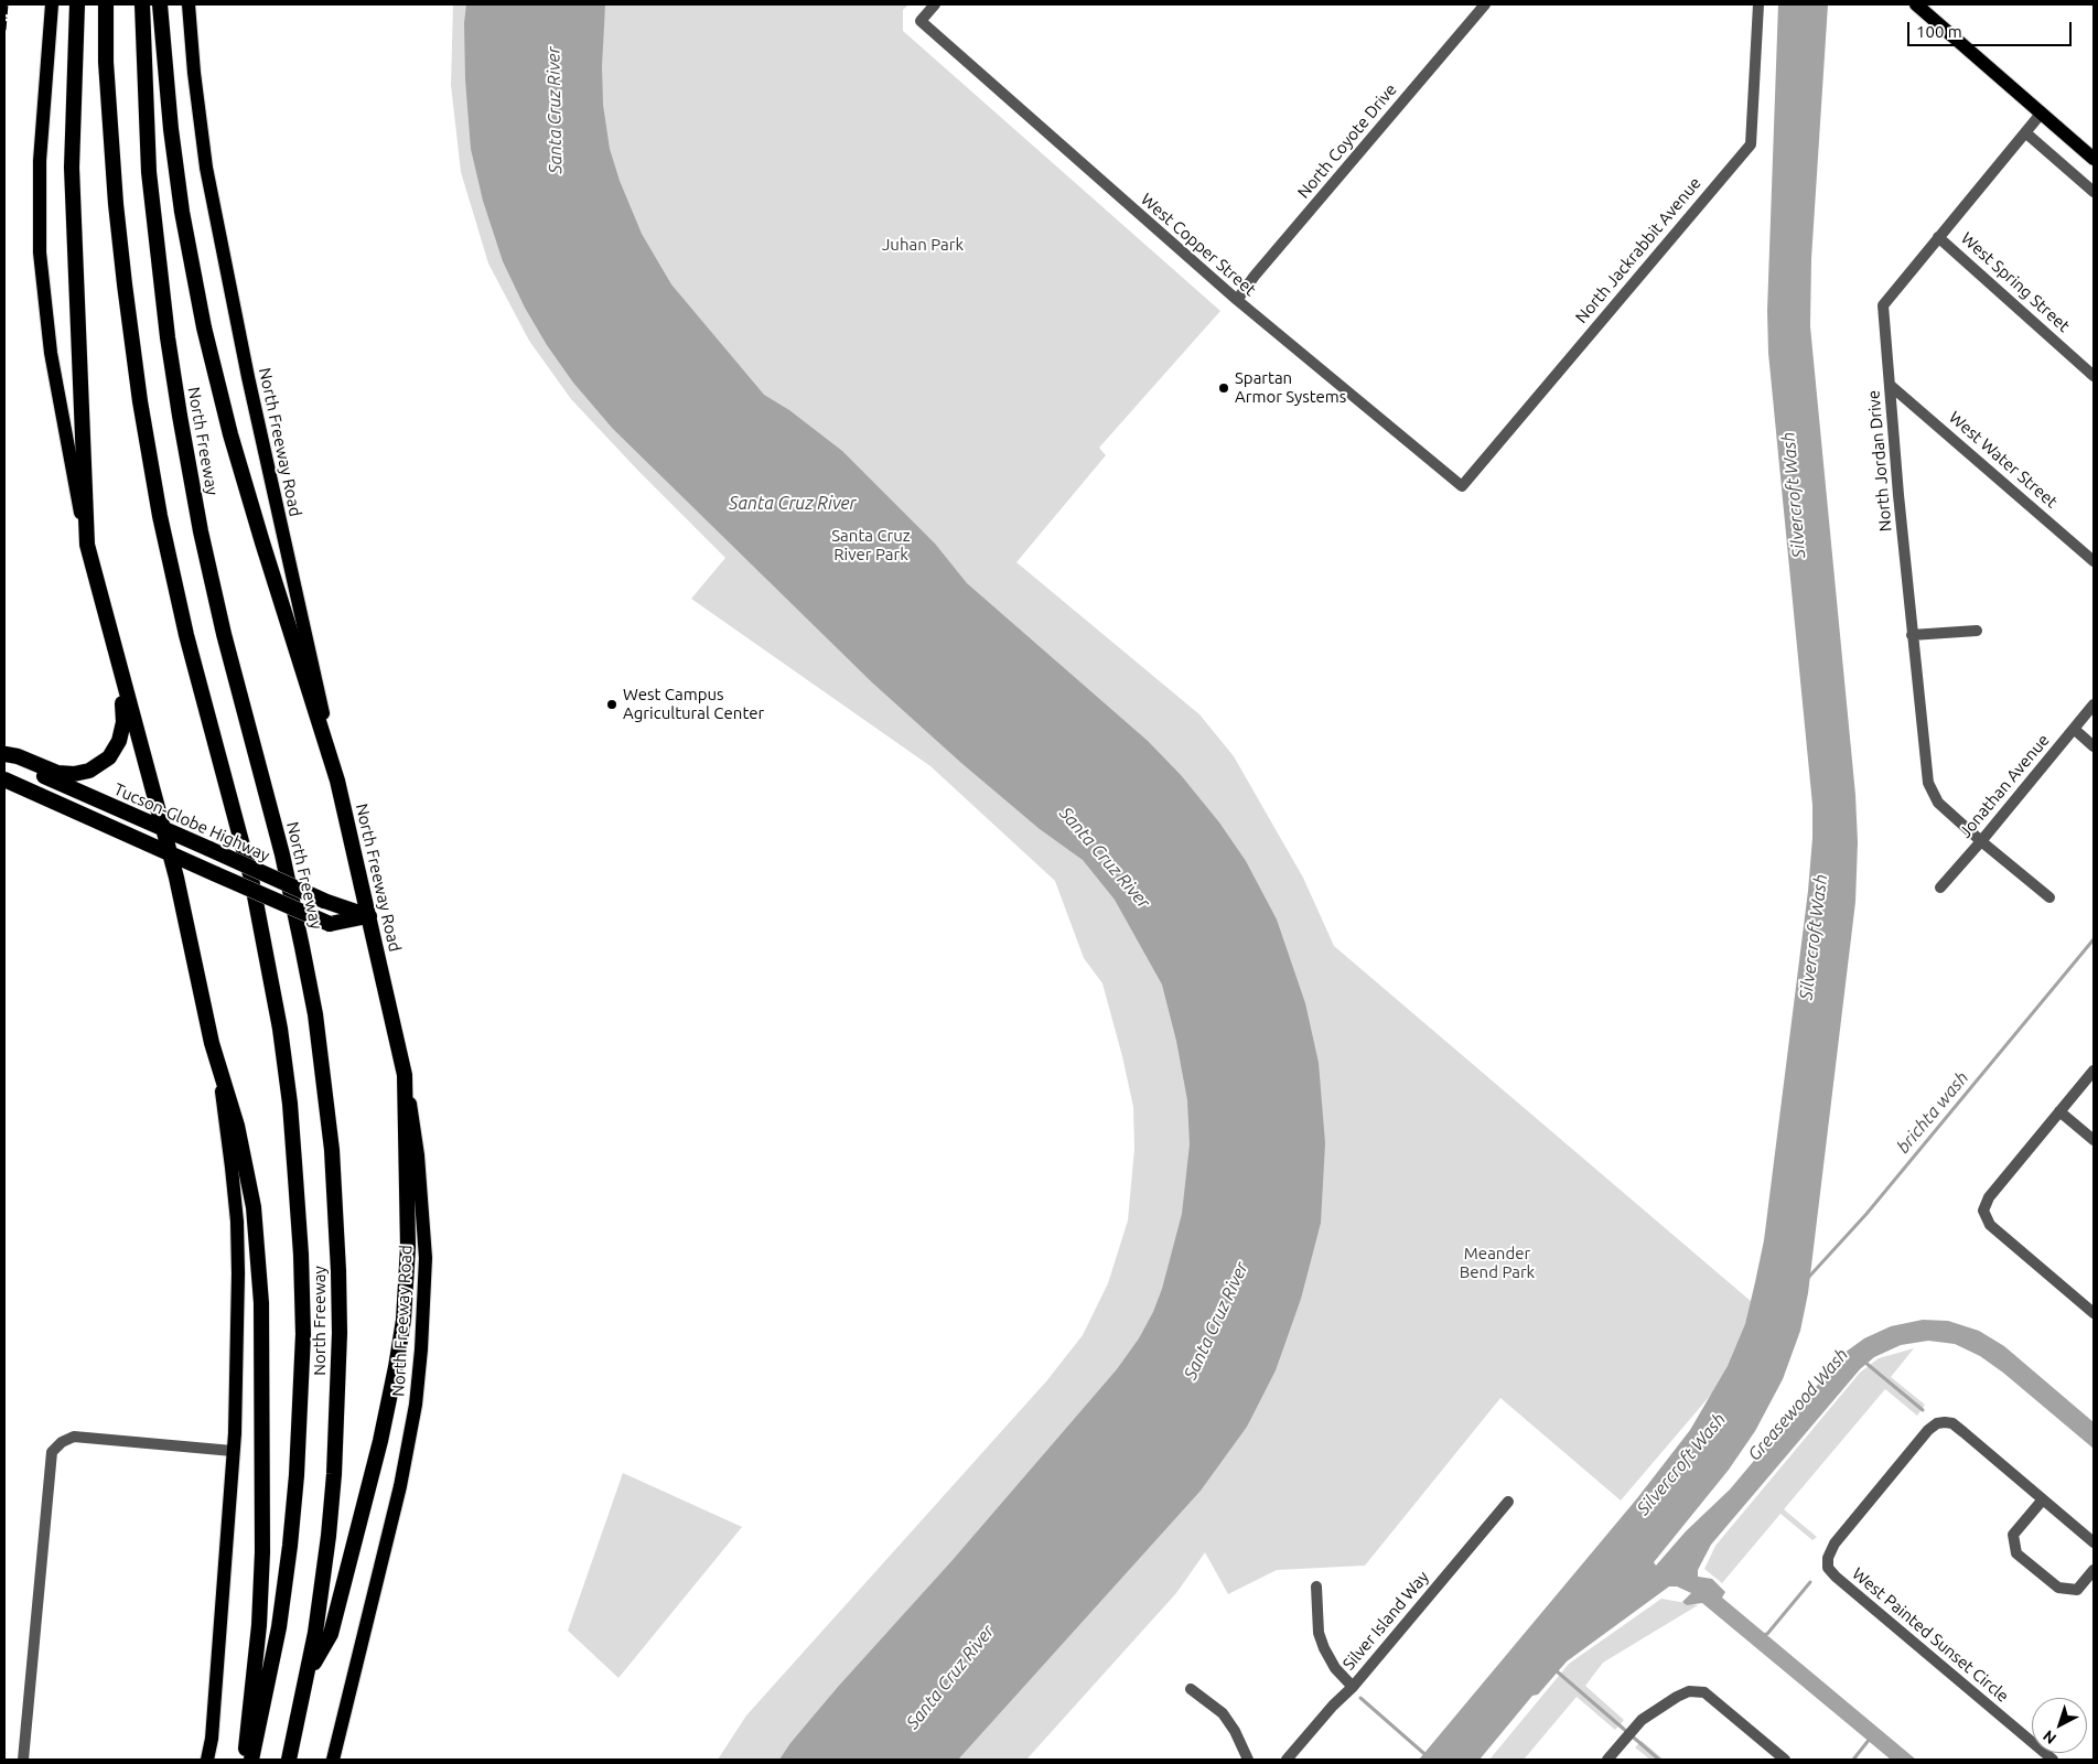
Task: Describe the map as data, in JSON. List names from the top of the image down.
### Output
{
  "streets": {
    "highway": ["North Freeway", "North Freeway Road", "Tucson-Globe Highway"],
    "street": [
      "North Coyote Drive",
      "West Copper Street",
      "North Jackrabbit Avenue",
      "West Spring Street",
      "West Water Street",
      "North Jordan Drive",
      "Jonathan Avenue",
      "Silver Island Way",
      "West Painted Sunset Circle"
    ]
  },
  "crossings": [
    ["North Coyote Drive", "West Copper Street"],
    ["West Copper Street", "North Jackrabbit Avenue"],
    ["West Spring Street", "North Jordan Drive"],
    ["North Freeway Road", "Tucson-Globe Highway"],
    ["West Water Street", "North Jordan Drive"],
    ["North Jordan Drive", "Jonathan Avenue"]
  ],
  "water": [
    "Santa Cruz River",
    "Silvercroft Wash",
    "brichta wash",
    "Greasewood Wash"
  ],
  "parks": ["Juhan Park", "Santa Cruz River Park", "Meander Bend Park"],
  "places": ["Spartan Armor Systems", "West Campus Agricultural Center"],
  "scale_bar": "100 m",
  "north": "bottom left"
}
